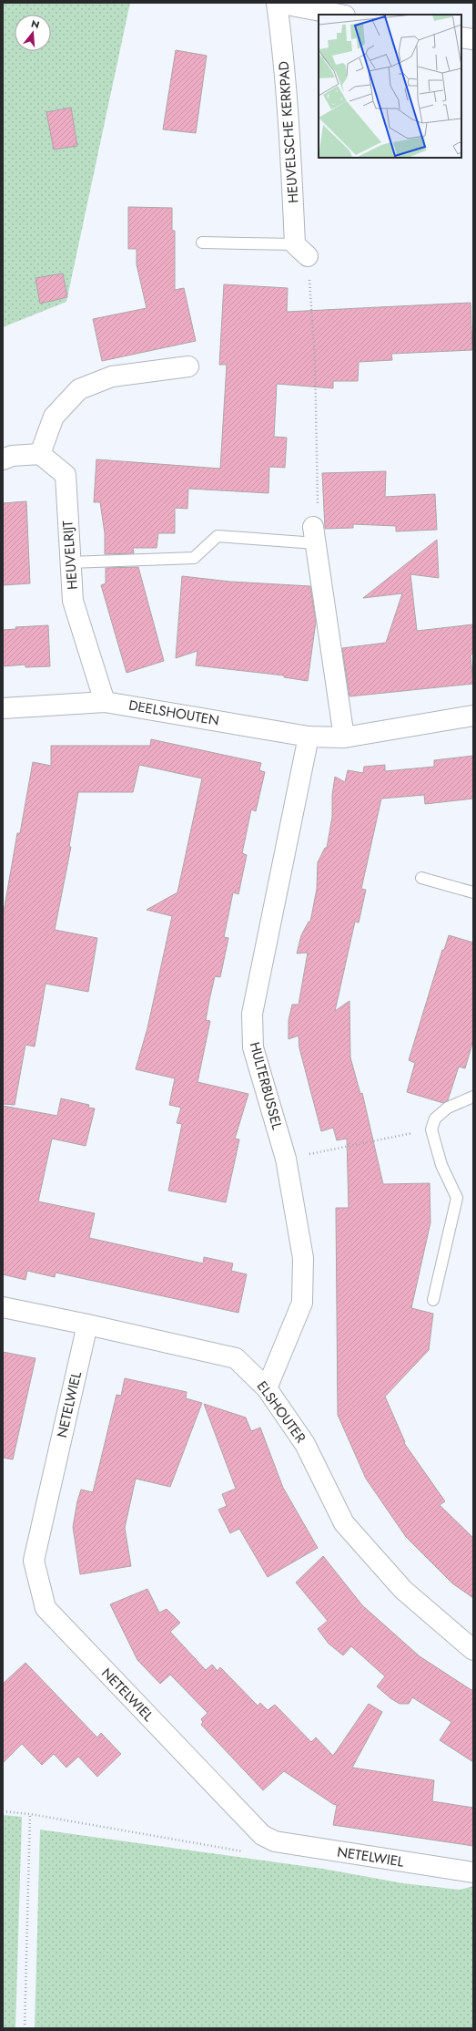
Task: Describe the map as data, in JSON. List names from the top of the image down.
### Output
{
  "streets": {
    "street": [
      "HEUVELSCHE KERKPAD",
      "HEUVELRIJT",
      "DEELSHOUTEN",
      "HULTERBUSSEL",
      "NETELWIEL",
      "ELSHOUTER"
    ]
  },
  "crossings": [
    ["HEUVELRIJT", "DEELSHOUTEN"],
    ["DEELSHOUTEN", "HULTERBUSSEL"],
    ["HULTERBUSSEL", "ELSHOUTER"],
    ["NETELWIEL", "ELSHOUTER"]
  ],
  "north": "top"
}
